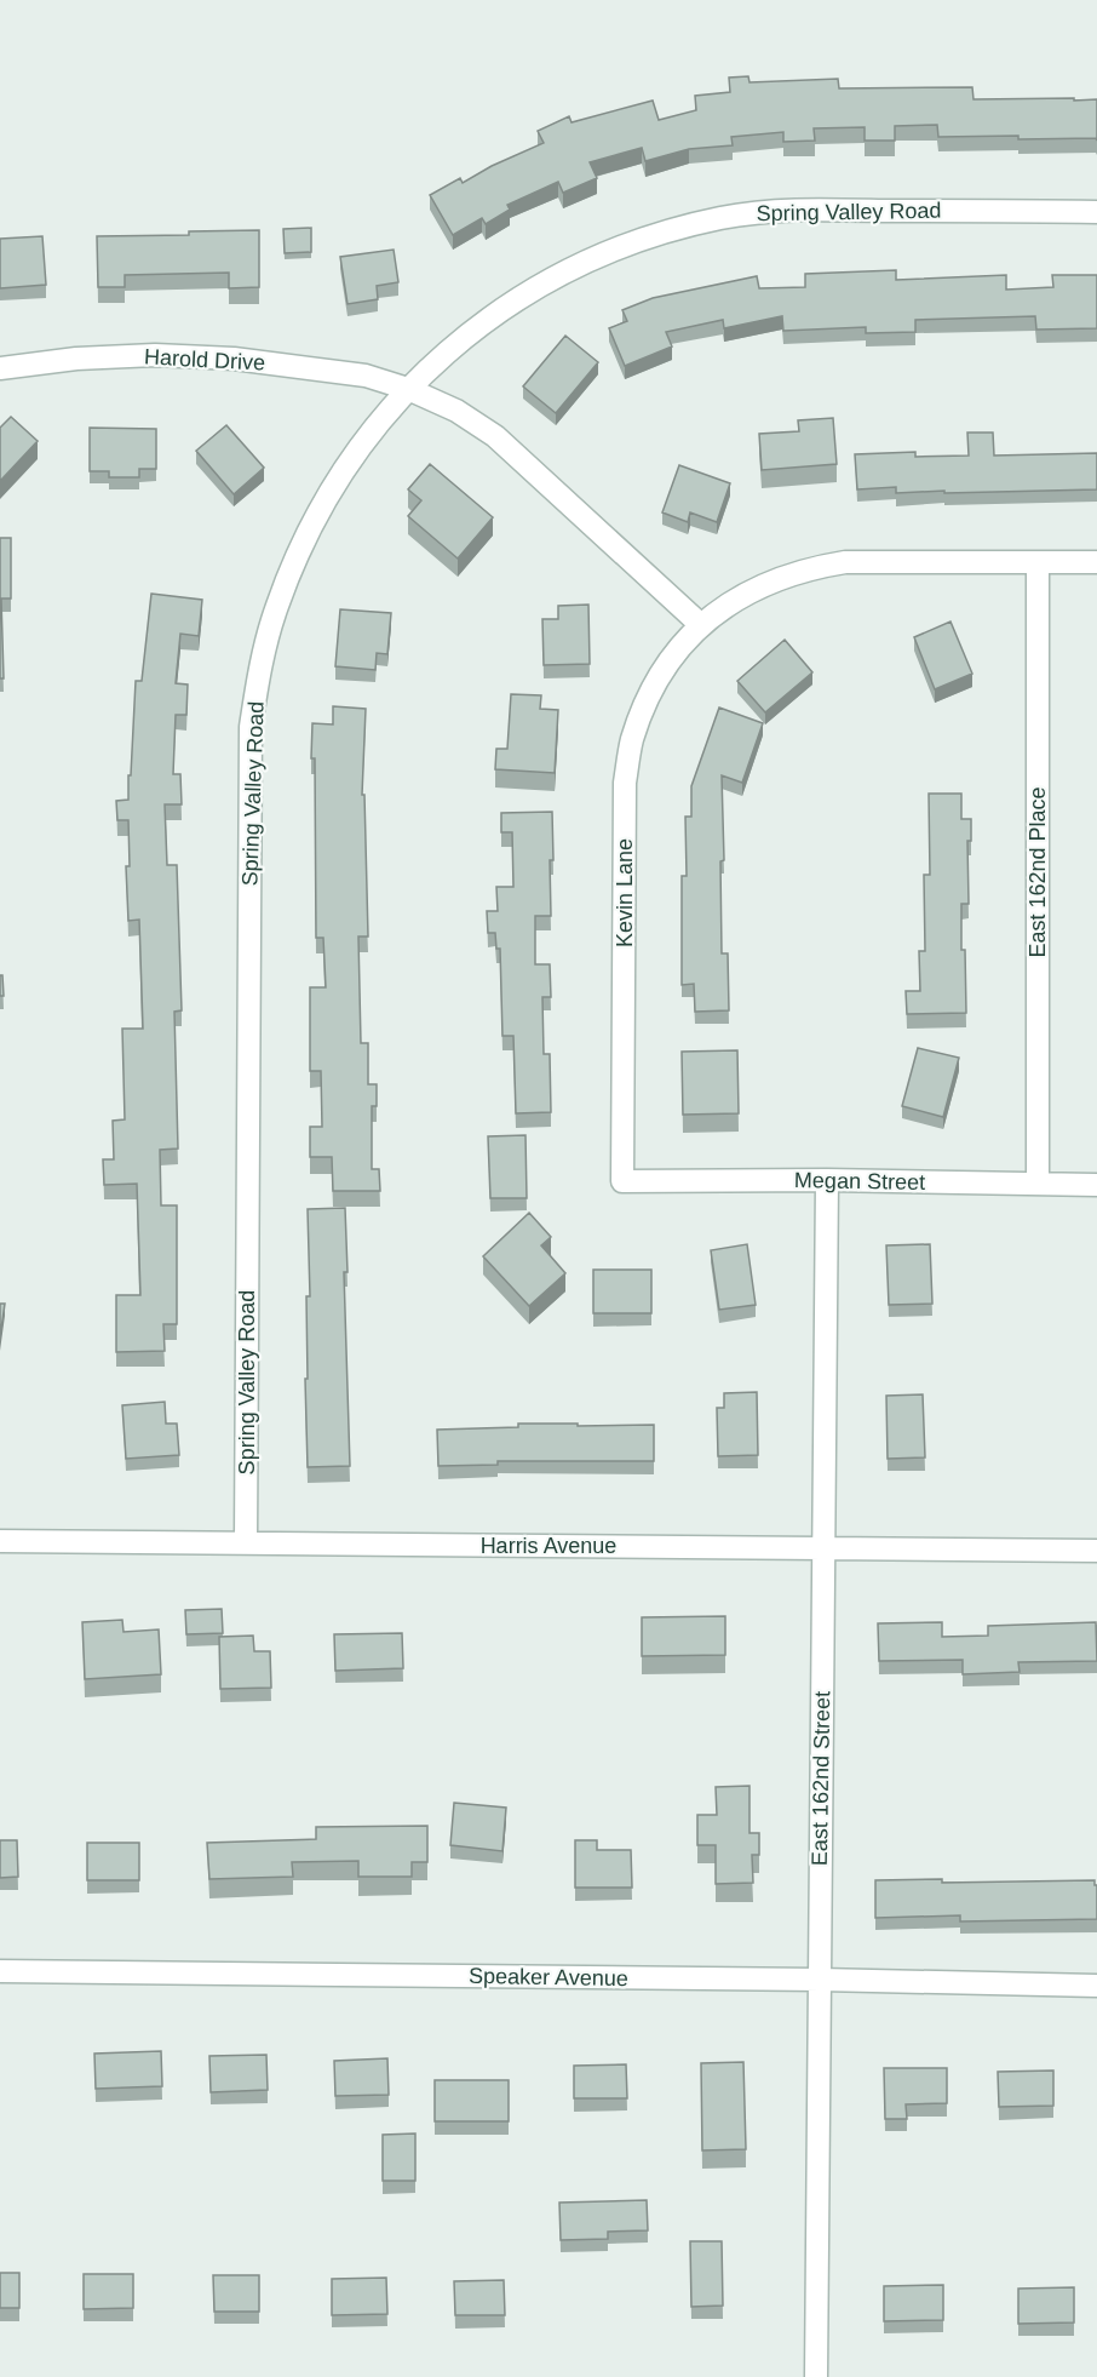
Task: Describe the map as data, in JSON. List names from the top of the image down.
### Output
{
  "streets": {
    "street": [
      "Spring Valley Road",
      "Harold Drive",
      "East 162nd Place",
      "Kevin Lane",
      "Megan Street",
      "Harris Avenue",
      "East 162nd Street",
      "Speaker Avenue"
    ]
  },
  "crossings": [
    ["Spring Valley Road", "Harold Drive"],
    ["Spring Valley Road", "Harris Avenue"],
    ["East 162nd Place", "Kevin Lane"],
    ["East 162nd Place", "Megan Street"],
    ["Kevin Lane", "Megan Street"],
    ["Megan Street", "East 162nd Street"],
    ["Harris Avenue", "East 162nd Street"],
    ["East 162nd Street", "Speaker Avenue"]
  ]
}
